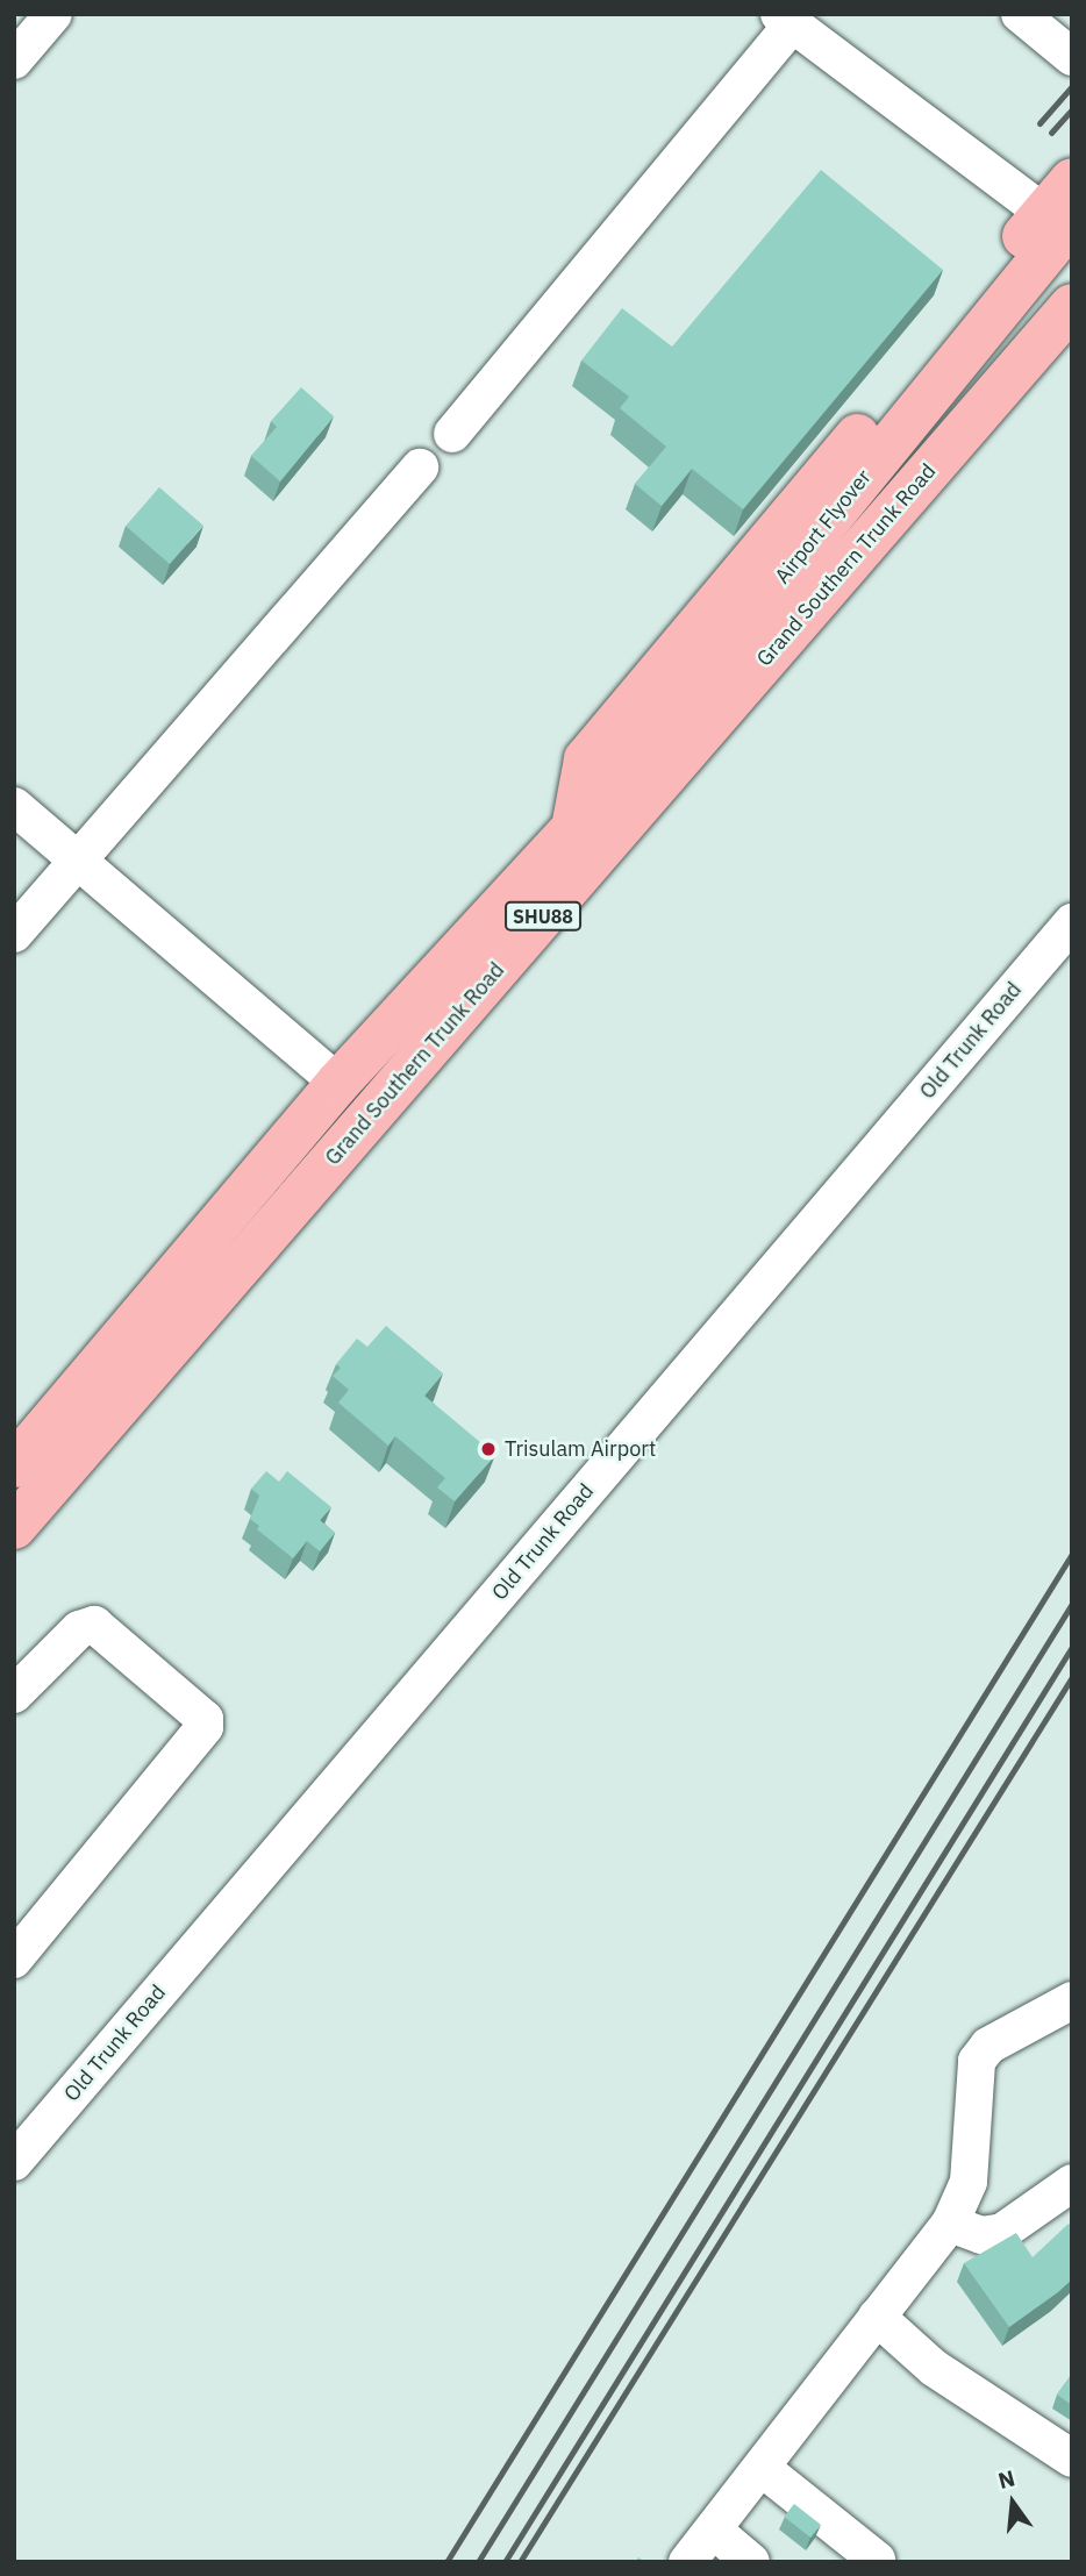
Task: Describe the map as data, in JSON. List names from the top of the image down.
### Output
{
  "streets": {
    "main road": ["Airport Flyover", "Grand Southern Trunk Road", "SHU88"],
    "street": ["Old Trunk Road"]
  },
  "crossings": [
    ["Airport Flyover", "Grand Southern Trunk Road"]
  ],
  "places": ["Trisulam Airport"],
  "north": "top"
}
